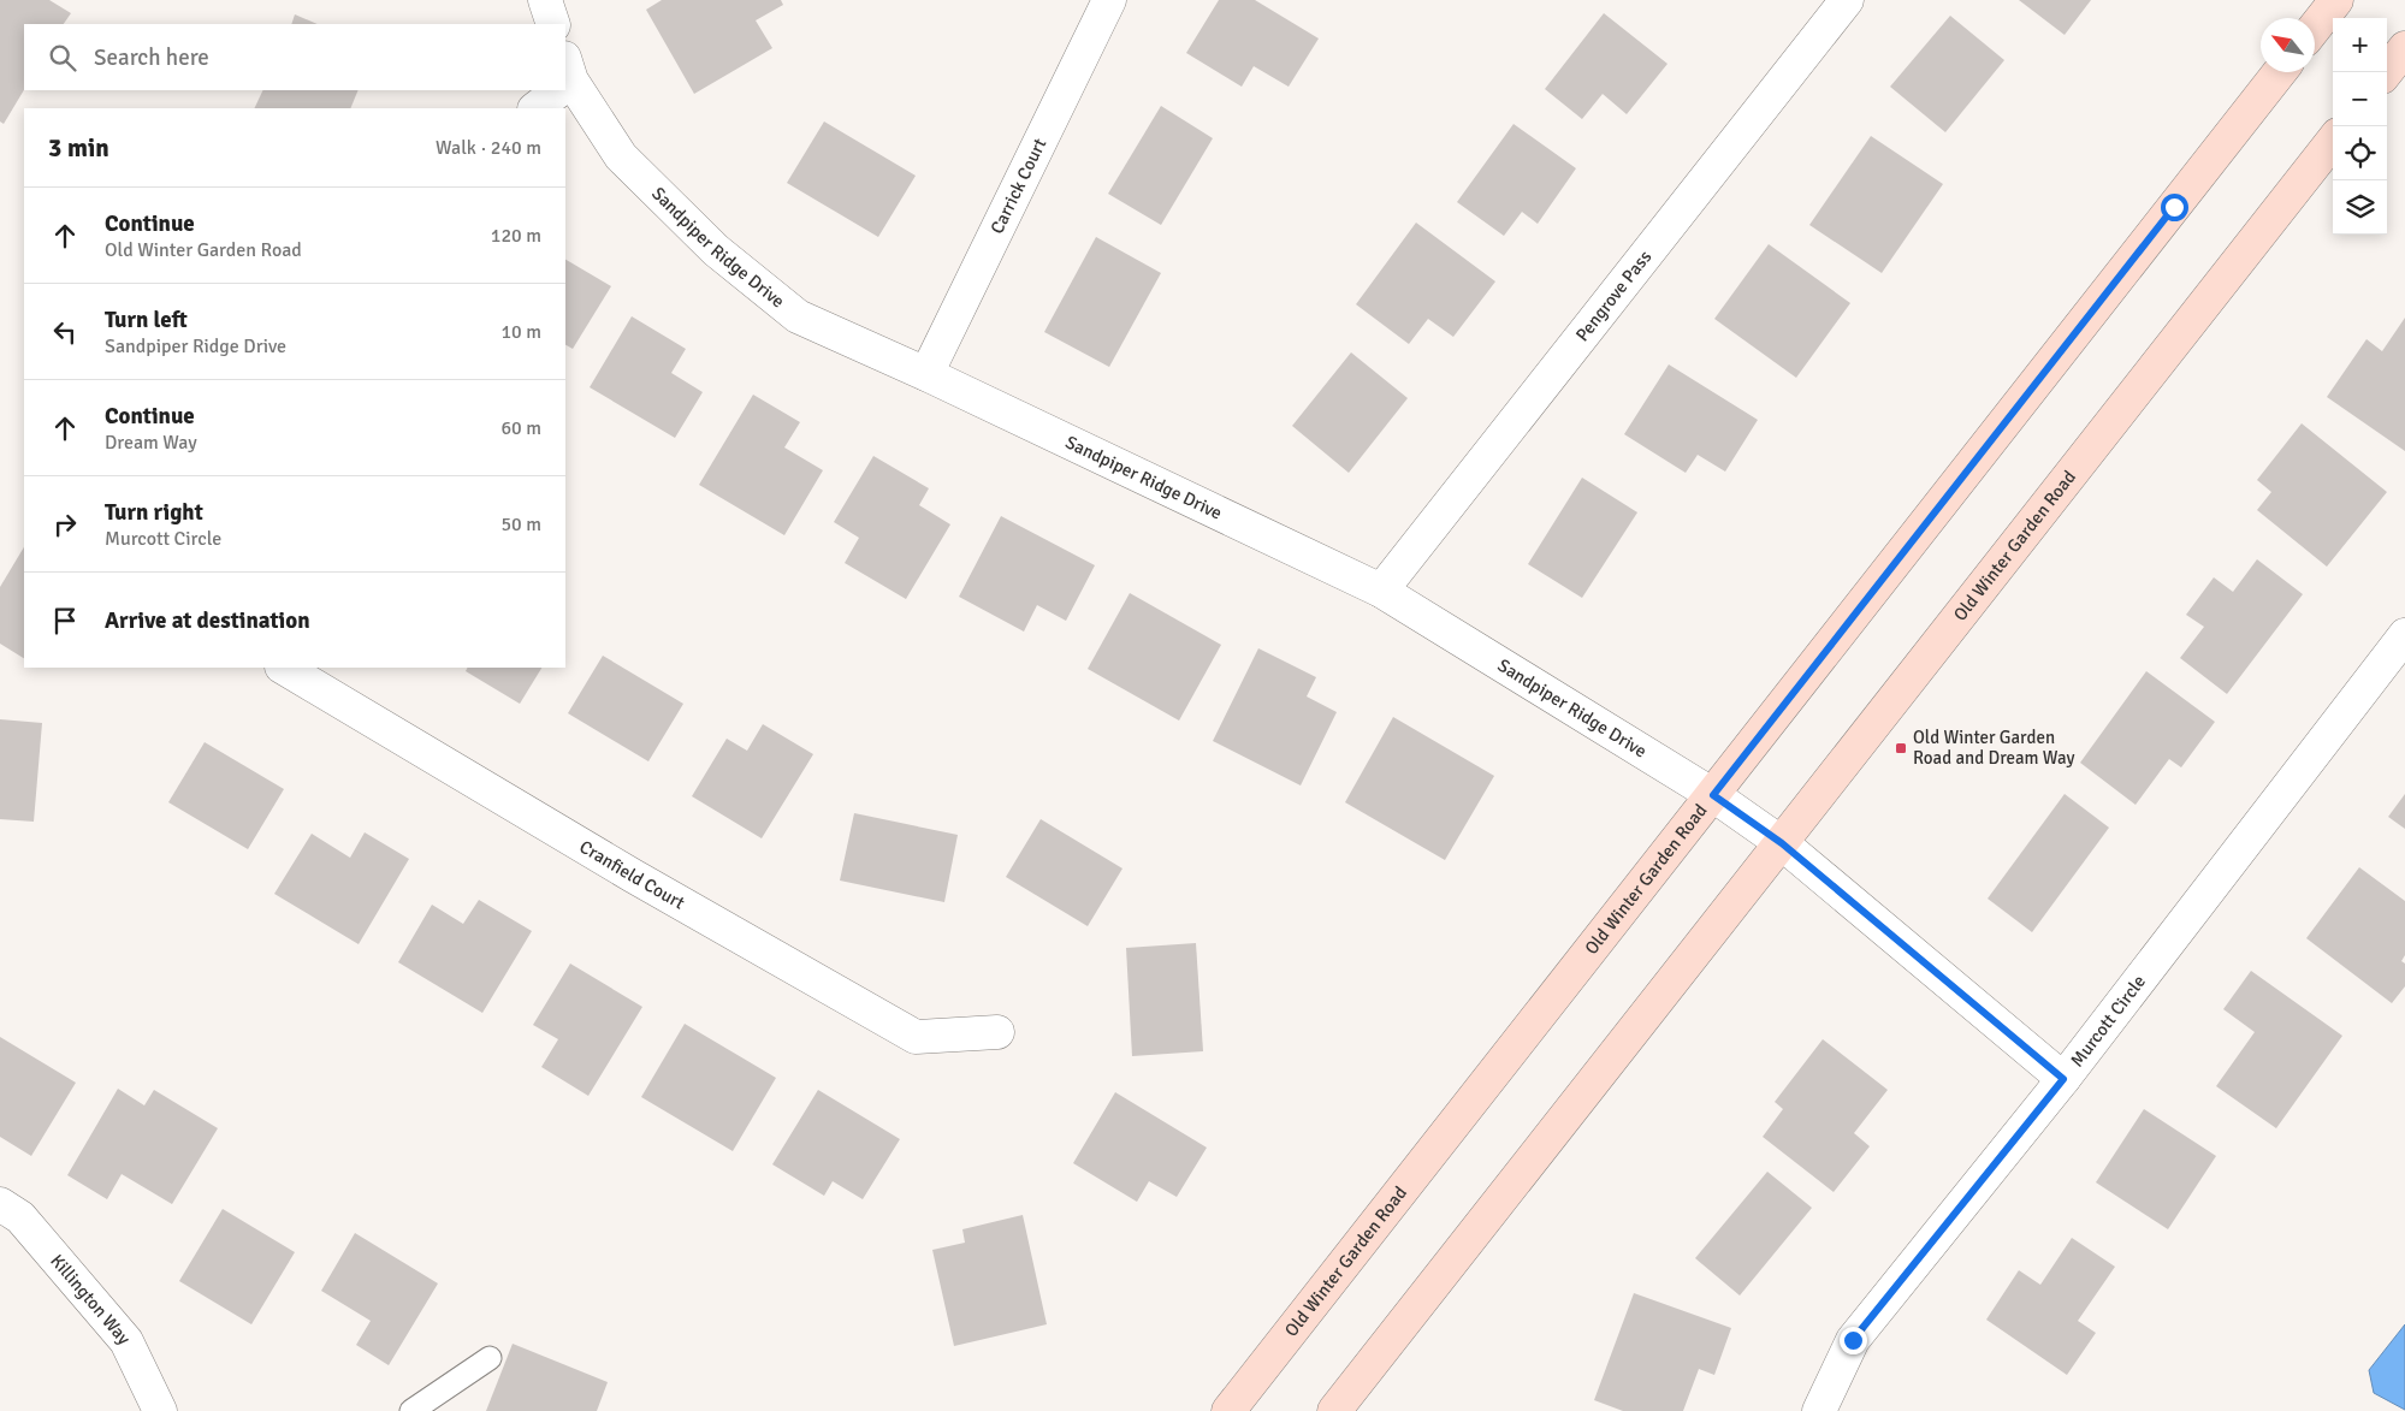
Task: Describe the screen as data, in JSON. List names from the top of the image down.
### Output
{
  "streets": {
    "main road": ["Old Winter Garden Road"],
    "street": [
      "Carrick Court",
      "Sandpiper Ridge Drive",
      "Pengrove Pass",
      "Cranfield Court",
      "Murcott Circle",
      "Killington Way"
    ]
  },
  "crossings": [
    ["Carrick Court", "Sandpiper Ridge Drive"],
    ["Sandpiper Ridge Drive", "Pengrove Pass"],
    ["Sandpiper Ridge Drive", "Old Winter Garden Road"],
    ["Sandpiper Ridge Drive", "Murcott Circle"]
  ],
  "places": {
    "transit": ["Old Winter Garden Road and Dream Way"]
  },
  "north": "top left",
  "page": {
    "map_buttons": ["+", "−"],
    "search": "Search here",
    "heading": ["3 min", "Walk · 240 m"],
    "list": [
      ["Continue", "Old Winter Garden Road", "120 m"],
      ["Turn left", "Sandpiper Ridge Drive", "10 m"],
      ["Continue", "Dream Way", "60 m"],
      ["Turn right", "Murcott Circle", "50 m"],
      "Arrive at destination"
    ]
  }
}
